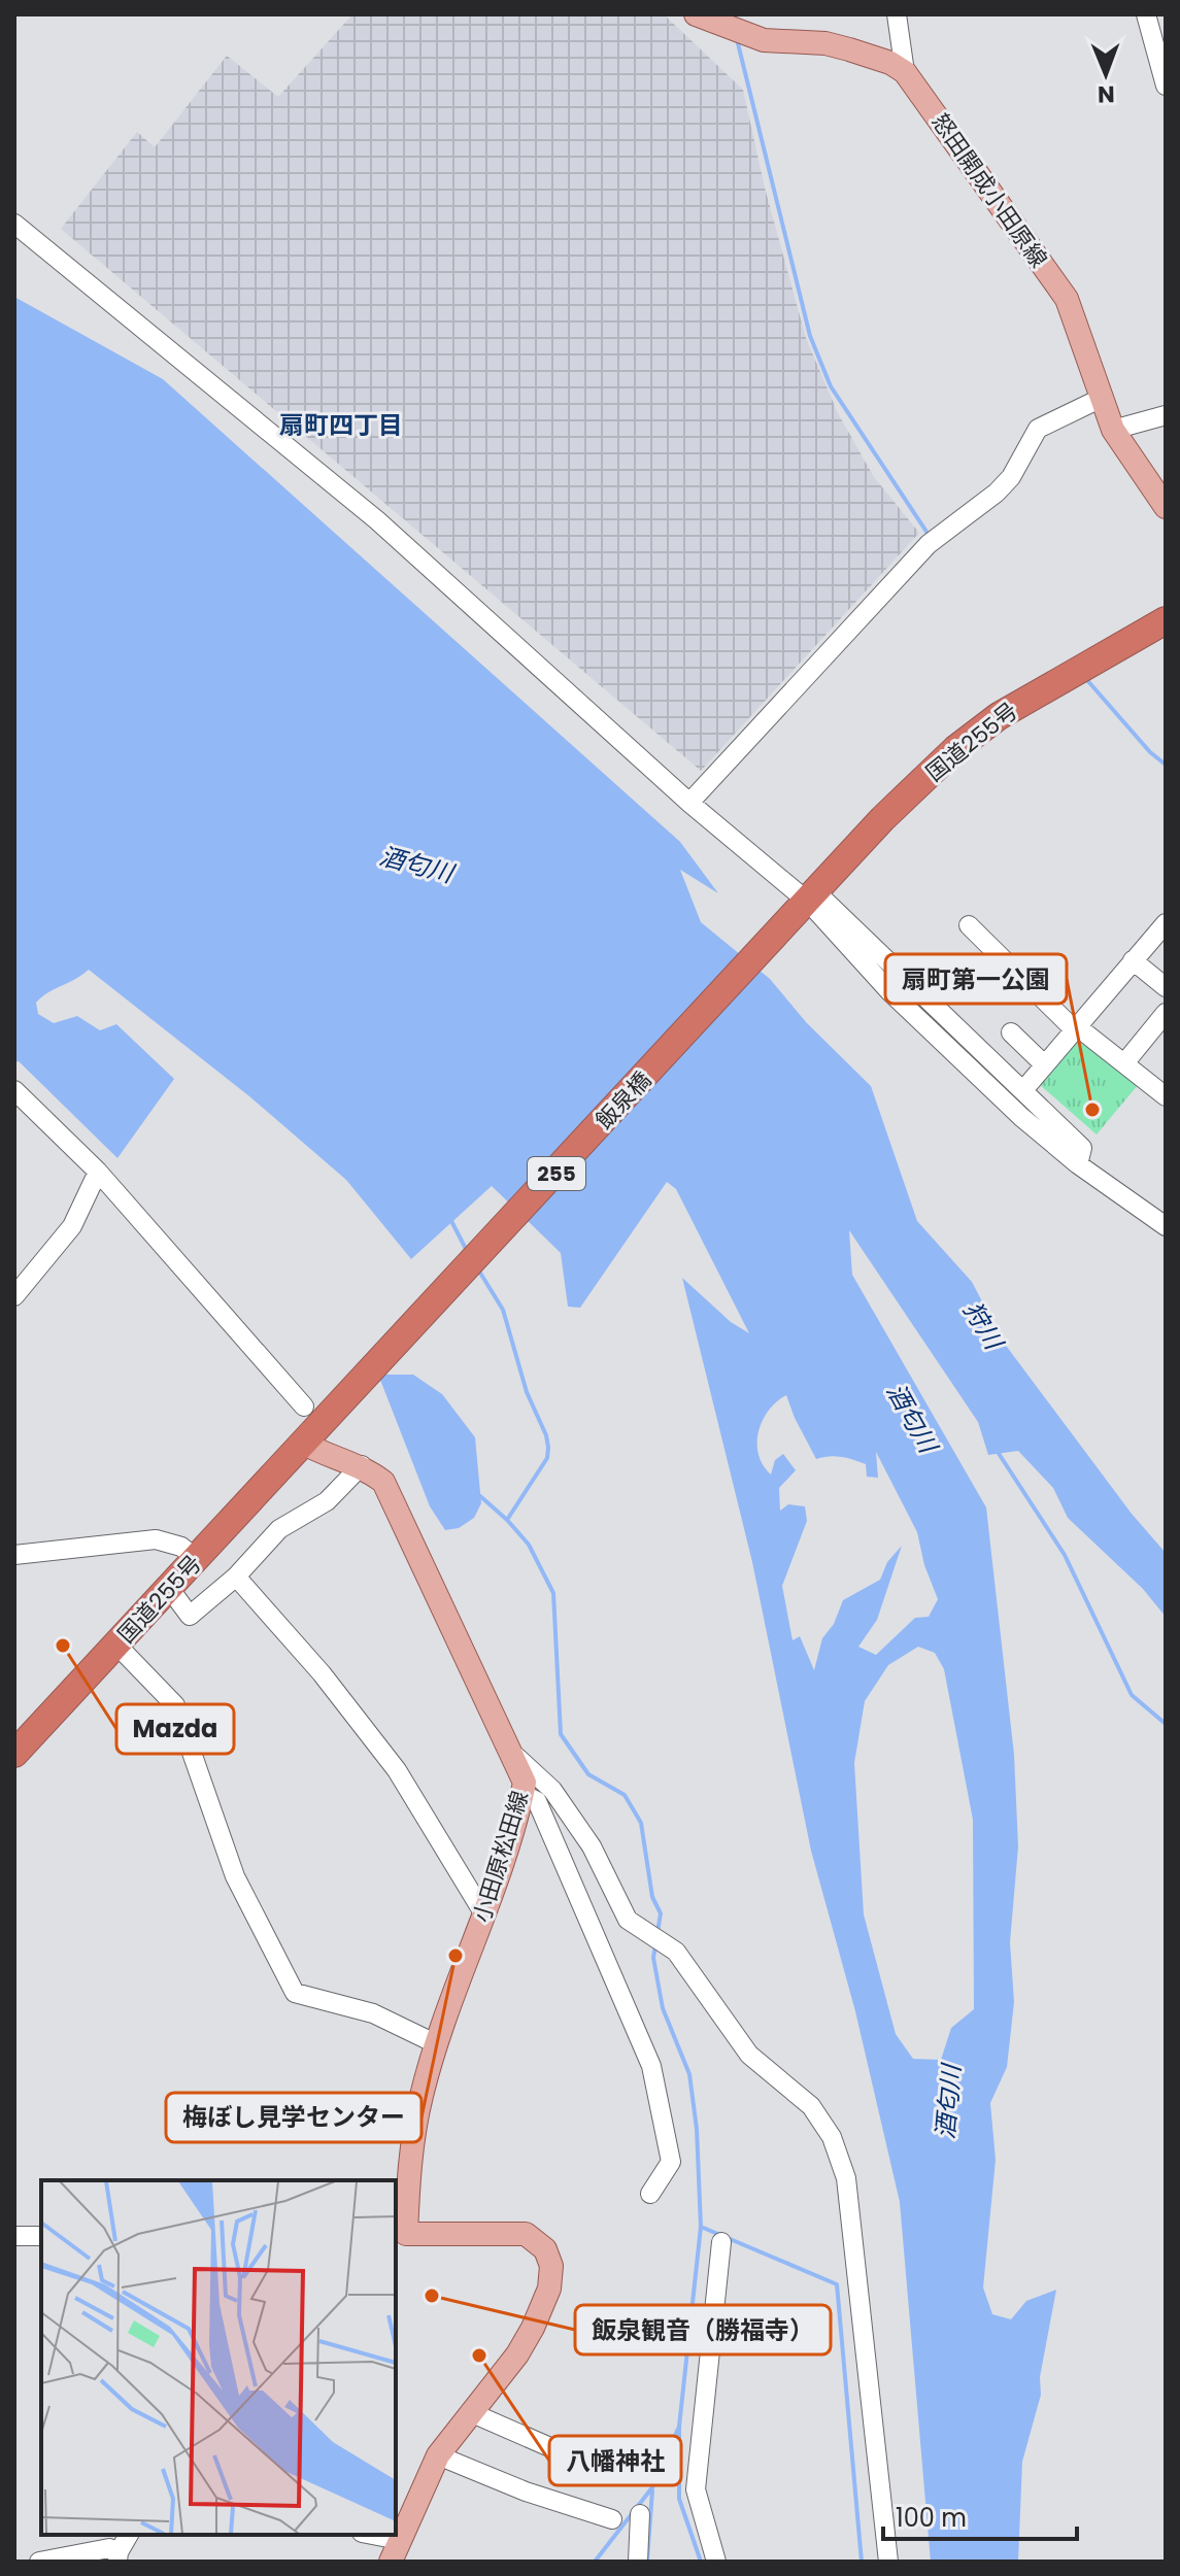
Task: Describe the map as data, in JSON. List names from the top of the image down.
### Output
{
  "streets": {
    "highway": ["国道255号", "飯泉橋", "255"],
    "main road": ["怒田開成小田原線", "小田原松田線"]
  },
  "crossings": [
    ["国道255号", "飯泉橋"],
    ["国道255号", "小田原松田線"],
    ["飯泉橋", "小田原松田線"]
  ],
  "districts": ["扇町四丁目"],
  "water": ["酒匂川", "狩川"],
  "places": [
    "扇町第一公園",
    "Mazda",
    "梅ぼし見学センター",
    "飯泉観音（勝福寺）",
    "八幡神社"
  ],
  "scale_bar": "100 m",
  "north": "bottom"
}
